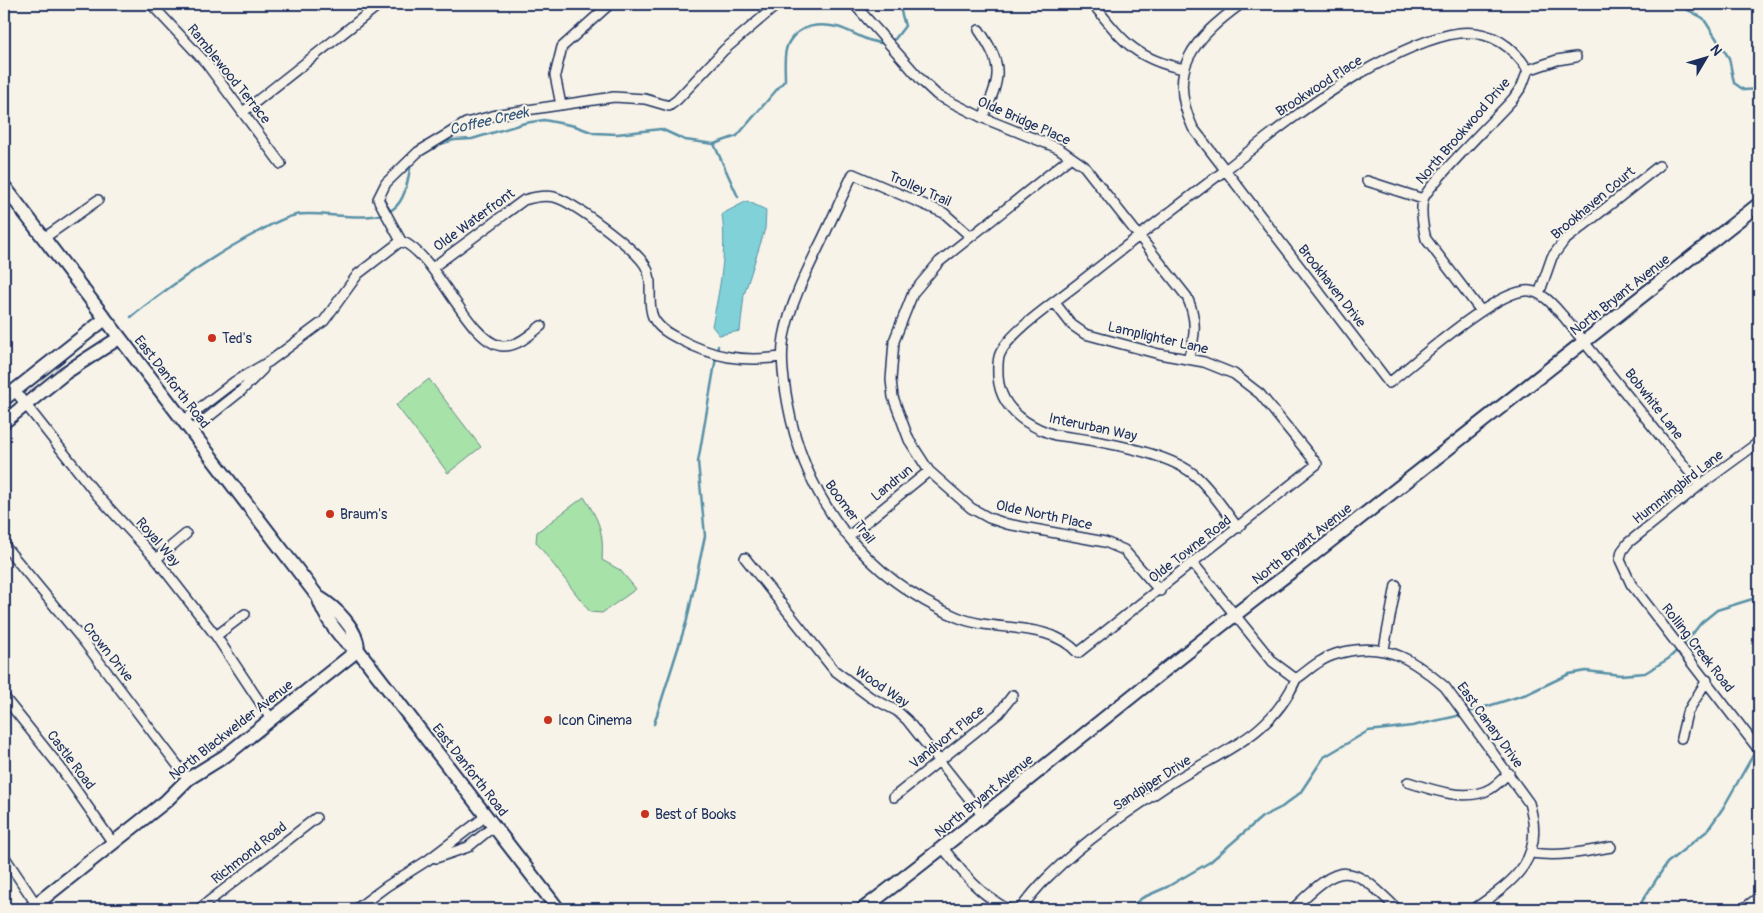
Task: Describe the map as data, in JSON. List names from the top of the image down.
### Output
{
  "streets": {
    "street": [
      "Ramblewood Terrace",
      "Brookwood Place",
      "Olde Bridge Place",
      "North Brookwood Drive",
      "Trolley Trail",
      "Brookhaven Court",
      "Olde Waterfront",
      "Brookhaven Drive",
      "North Bryant Avenue",
      "Lamplighter Lane",
      "East Danforth Road",
      "Bobwhite Lane",
      "Interurban Way",
      "Landrun",
      "Hummingbird Lane",
      "Boomer Trail",
      "Olde North Place",
      "Royal Way",
      "Olde Towne Road",
      "Rolling Creek Road",
      "Crown Drive",
      "Wood Way",
      "East Canary Drive",
      "North Blackwelder Avenue",
      "Vandivort Place",
      "Castle Road",
      "Sandpiper Drive",
      "Richmond Road"
    ]
  },
  "crossings": [
    ["Brookwood Place", "Olde Bridge Place"],
    ["Brookwood Place", "North Brookwood Drive"],
    ["Brookwood Place", "Brookhaven Drive"],
    ["Brookwood Place", "Interurban Way"],
    ["Olde Bridge Place", "Lamplighter Lane"],
    ["Olde Bridge Place", "Interurban Way"],
    ["Olde Bridge Place", "Olde North Place"],
    ["North Brookwood Drive", "Brookhaven Drive"],
    ["Trolley Trail", "Boomer Trail"],
    ["Trolley Trail", "Olde North Place"],
    ["Brookhaven Court", "Brookhaven Drive"],
    ["Olde Waterfront", "Boomer Trail"],
    ["North Bryant Avenue", "Bobwhite Lane"],
    ["North Bryant Avenue", "Wood Way"],
    ["Lamplighter Lane", "Interurban Way"],
    ["Lamplighter Lane", "Olde Towne Road"],
    ["East Danforth Road", "North Blackwelder Avenue"],
    ["Bobwhite Lane", "Hummingbird Lane"],
    ["Interurban Way", "Olde Towne Road"],
    ["Landrun", "Boomer Trail"],
    ["Landrun", "Olde North Place"],
    ["Hummingbird Lane", "Rolling Creek Road"],
    ["Boomer Trail", "Olde Towne Road"],
    ["Olde North Place", "Olde Towne Road"],
    ["Royal Way", "North Blackwelder Avenue"],
    ["Crown Drive", "North Blackwelder Avenue"],
    ["Wood Way", "Vandivort Place"],
    ["East Canary Drive", "Sandpiper Drive"],
    ["North Blackwelder Avenue", "Castle Road"]
  ],
  "water": ["Coffee Creek"],
  "places": [
    "Ted's",
    "Braum's",
    "Icon Cinema",
    "Best of Books"
  ],
  "north": "top right"
}
